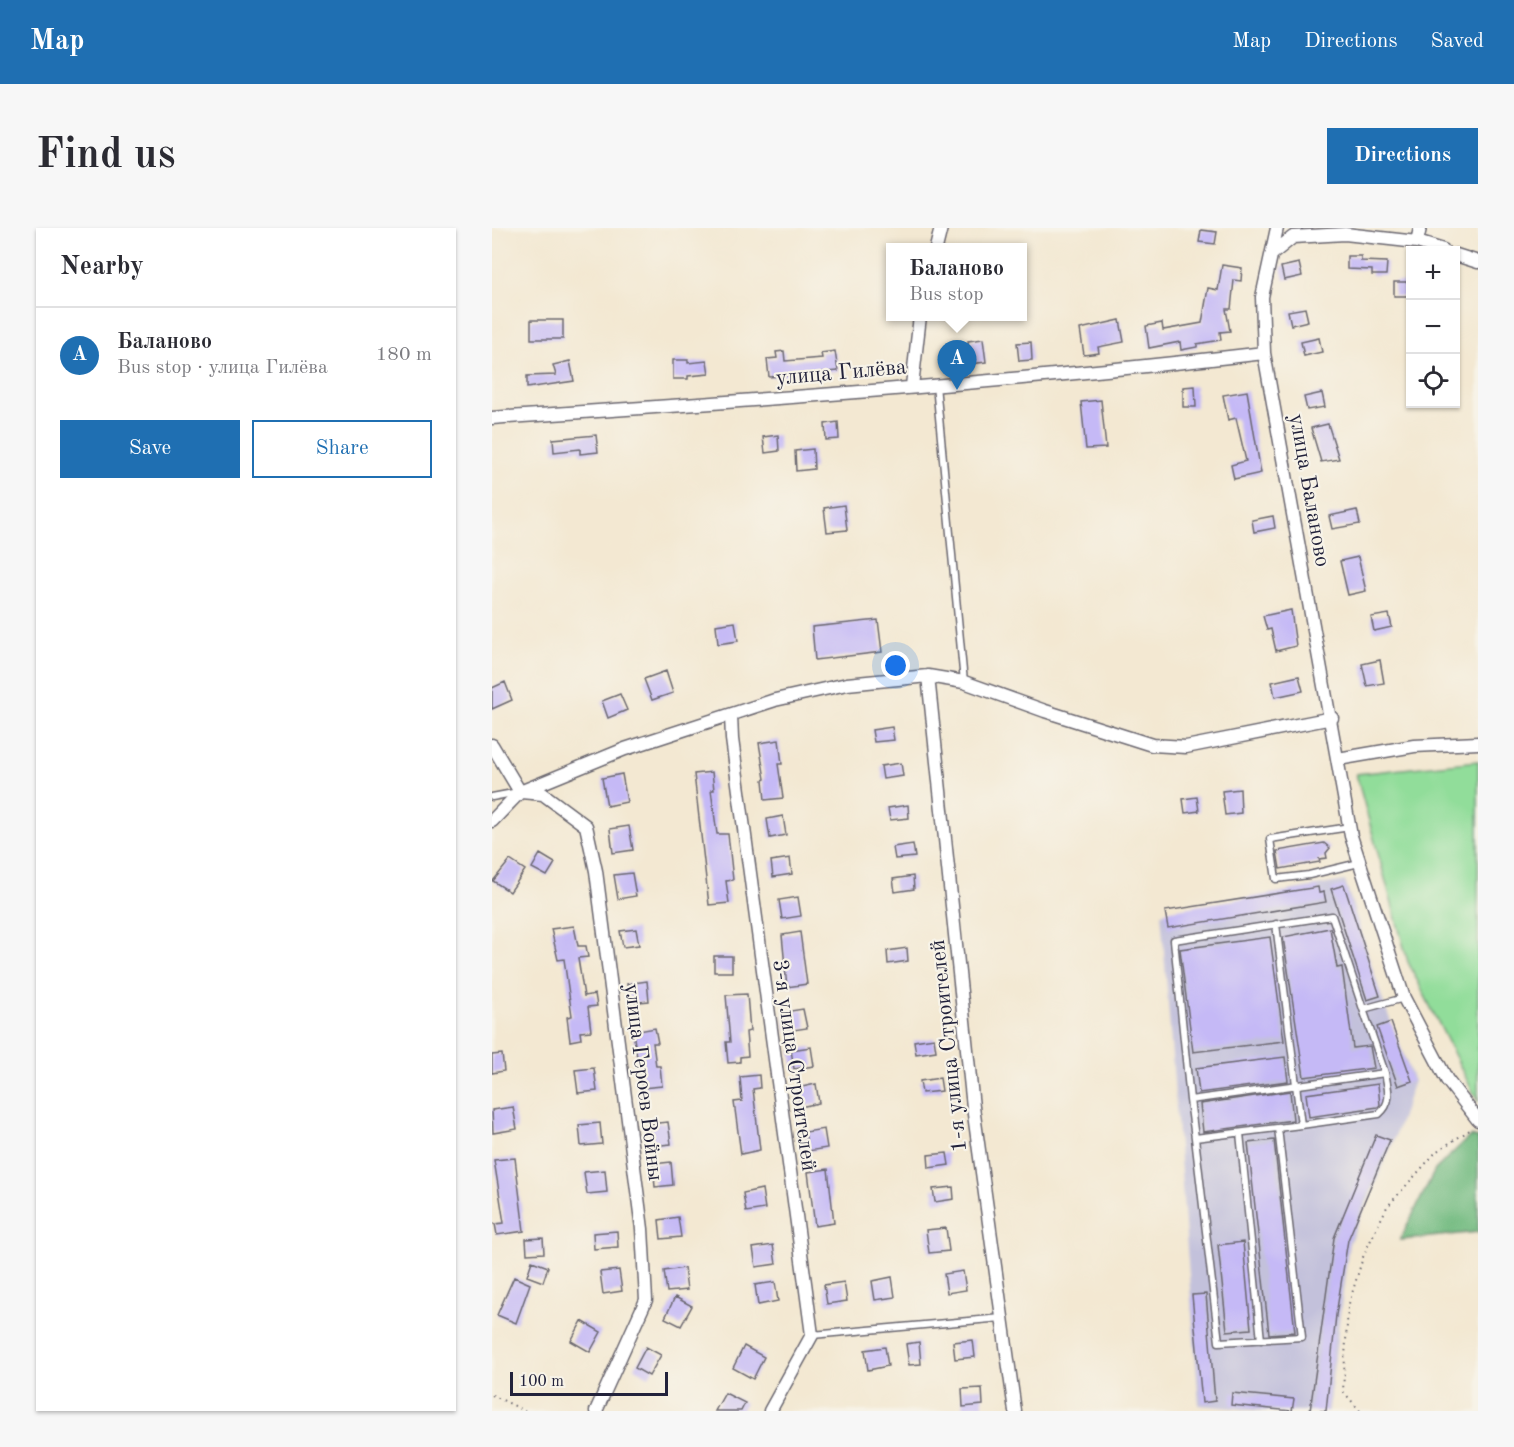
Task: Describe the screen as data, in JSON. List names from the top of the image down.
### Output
{
  "streets": {
    "street": [
      "улица Гилёва",
      "улица Баланово",
      "1-я улица Строителей",
      "3-я улица Строителей",
      "улица Героев Войны"
    ]
  },
  "crossings": [
    ["улица Гилёва", "улица Баланово"]
  ],
  "scale_bar": "100 m",
  "page": {
    "header": "Map",
    "nav": ["Map", "Directions", "Saved"],
    "buttons": [
      "Directions",
      ["Save", "Share"]
    ],
    "title": "Find us",
    "heading": "Nearby",
    "popup": ["Баланово", "Bus stop"],
    "map_buttons": ["+", "−"],
    "list": [
      {
        "mark": "A",
        "name": "Баланово",
        "note": "Bus stop · улица Гилёва",
        "value": "180 m"
      }
    ],
    "pins": "A",
    "scale": "100 m"
  }
}
